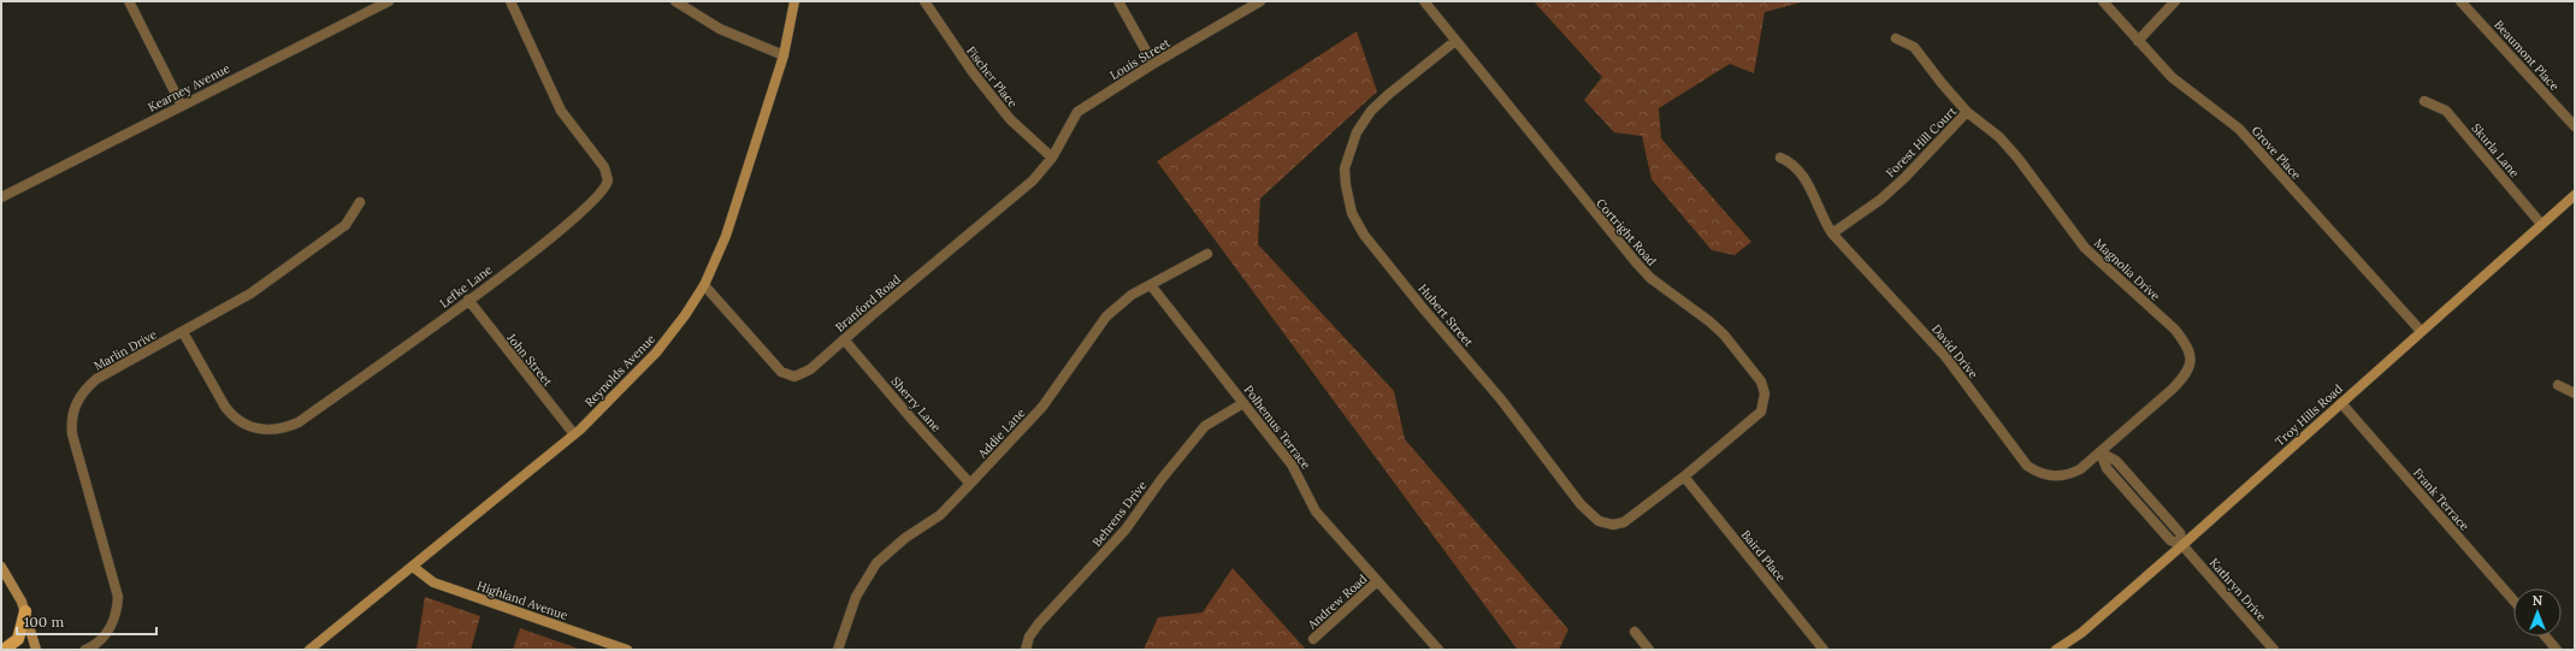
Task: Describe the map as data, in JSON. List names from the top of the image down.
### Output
{
  "streets": {
    "street": [
      "Beaumont Place",
      "Louis Street",
      "Fischer Place",
      "Kearney Avenue",
      "Forest Hill Court",
      "Skurla Lane",
      "Grove Place",
      "Cortright Road",
      "Magnolia Drive",
      "Lefke Lane",
      "Branford Road",
      "Hubert Street",
      "Marlin Drive",
      "David Drive",
      "John Street",
      "Reynolds Avenue",
      "Sherry Lane",
      "Troy Hills Road",
      "Polhemus Terrace",
      "Addie Lane",
      "Frank Terrace",
      "Behrens Drive",
      "Baird Place",
      "Kathryn Drive",
      "Highland Avenue",
      "Andrew Road"
    ]
  },
  "crossings": [
    ["Louis Street", "Fischer Place"],
    ["Louis Street", "Branford Road"],
    ["Fischer Place", "Branford Road"],
    ["Forest Hill Court", "Magnolia Drive"],
    ["Forest Hill Court", "David Drive"],
    ["Skurla Lane", "Troy Hills Road"],
    ["Grove Place", "Troy Hills Road"],
    ["Cortright Road", "Hubert Street"],
    ["Cortright Road", "Baird Place"],
    ["Magnolia Drive", "David Drive"],
    ["Lefke Lane", "Marlin Drive"],
    ["Lefke Lane", "John Street"],
    ["Branford Road", "Reynolds Avenue"],
    ["Branford Road", "Sherry Lane"],
    ["Hubert Street", "Baird Place"],
    ["John Street", "Reynolds Avenue"],
    ["Reynolds Avenue", "Highland Avenue"],
    ["Sherry Lane", "Addie Lane"],
    ["Troy Hills Road", "Frank Terrace"],
    ["Troy Hills Road", "Kathryn Drive"],
    ["Polhemus Terrace", "Addie Lane"],
    ["Polhemus Terrace", "Behrens Drive"],
    ["Polhemus Terrace", "Andrew Road"]
  ],
  "scale_bar": "100 m",
  "north": "top"
}
